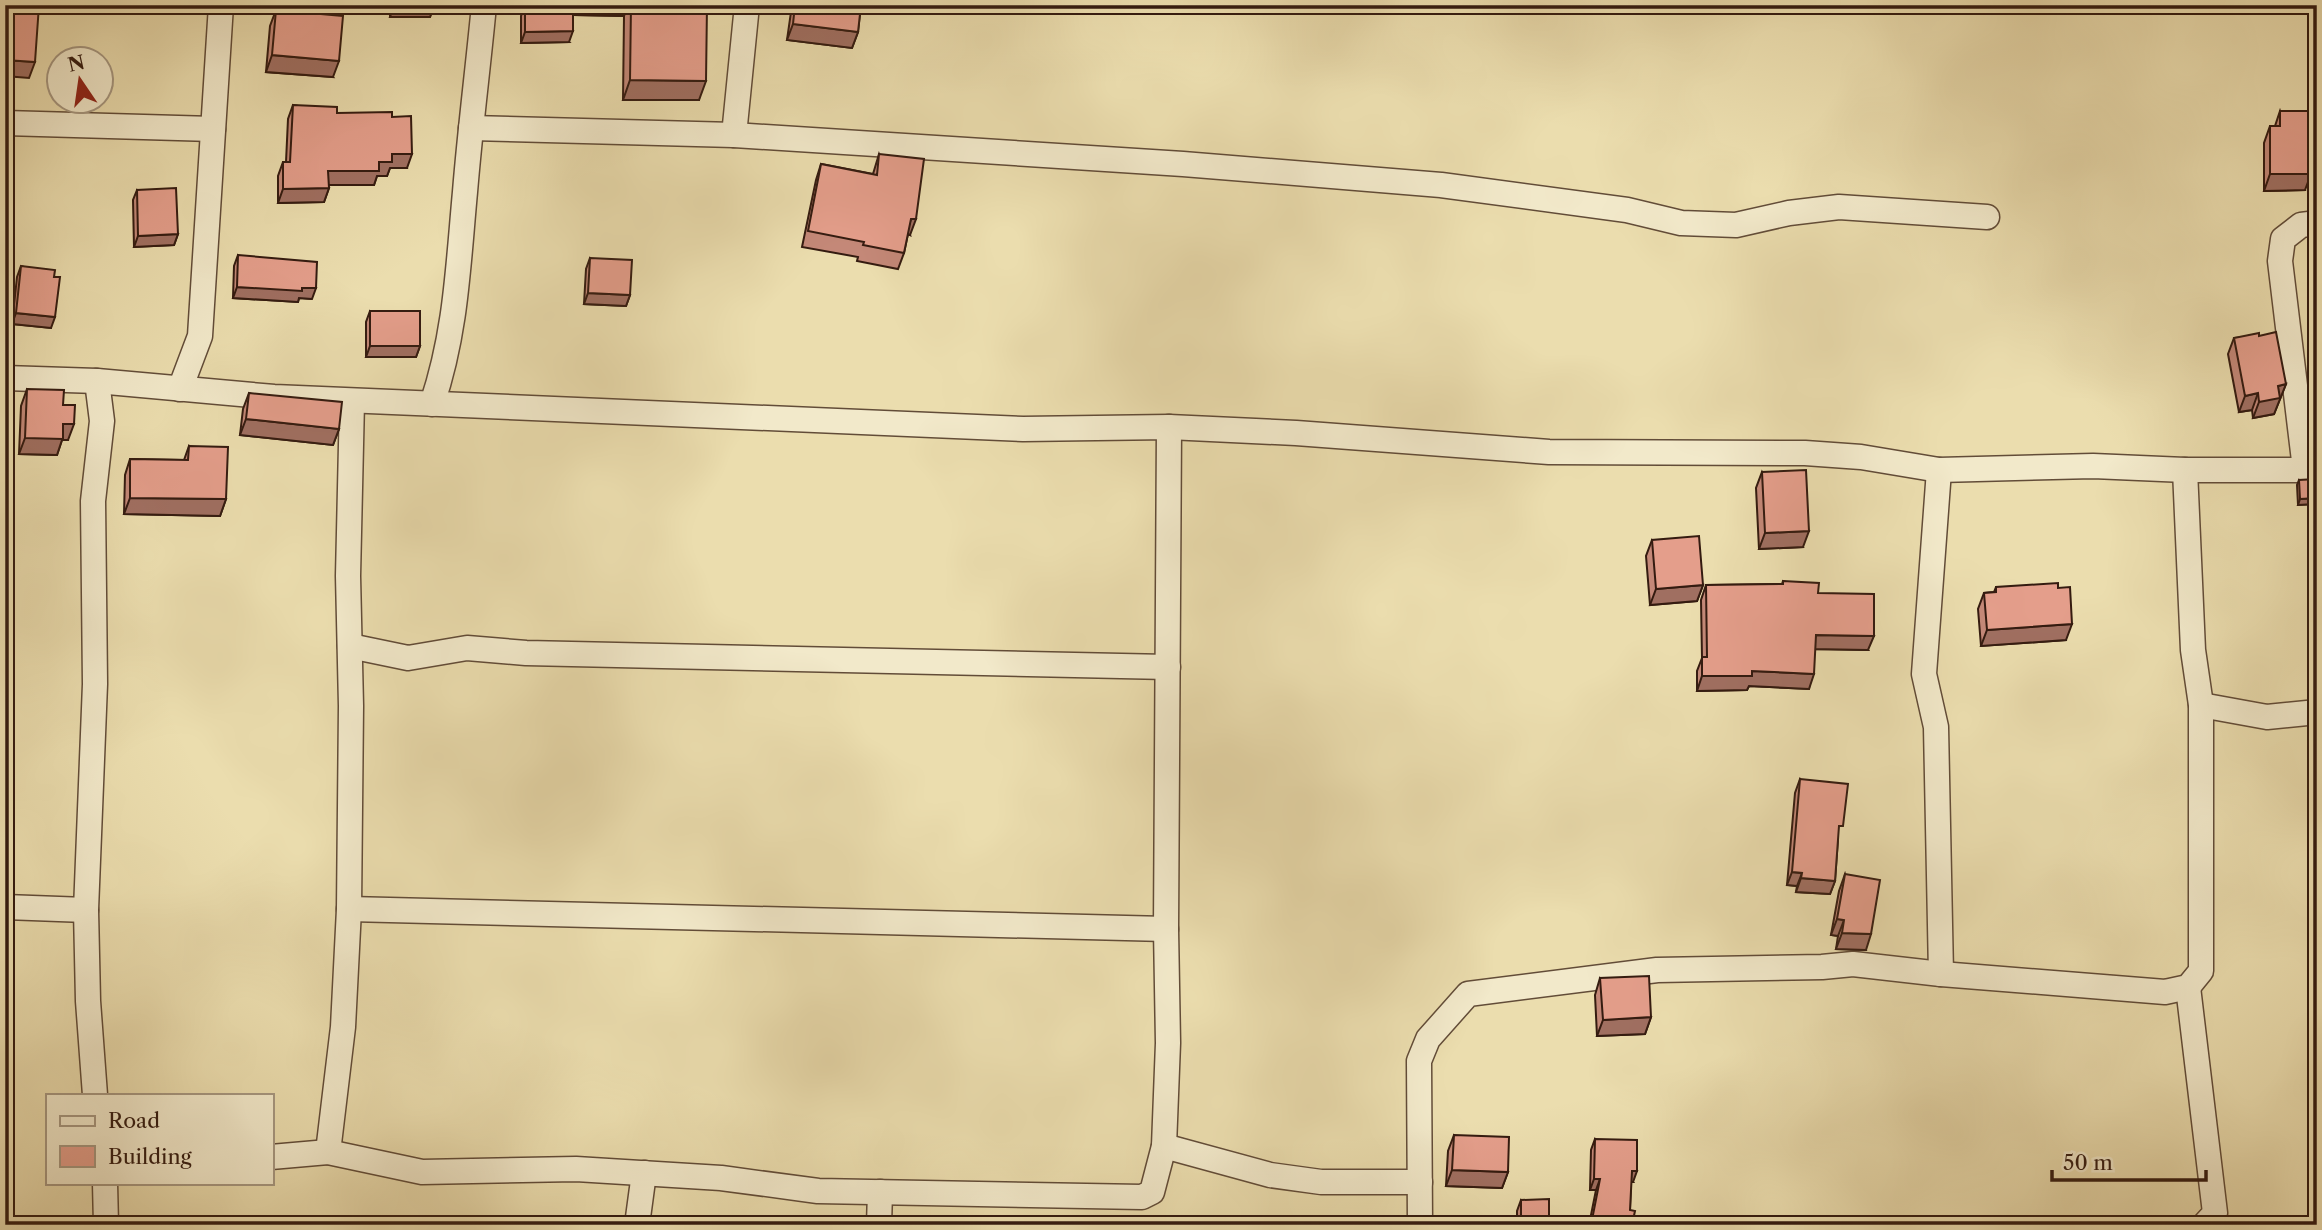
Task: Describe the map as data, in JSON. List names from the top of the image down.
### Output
{
  "legend": ["Road", "Building"],
  "scale_bar": "50 m",
  "north": "top"
}
